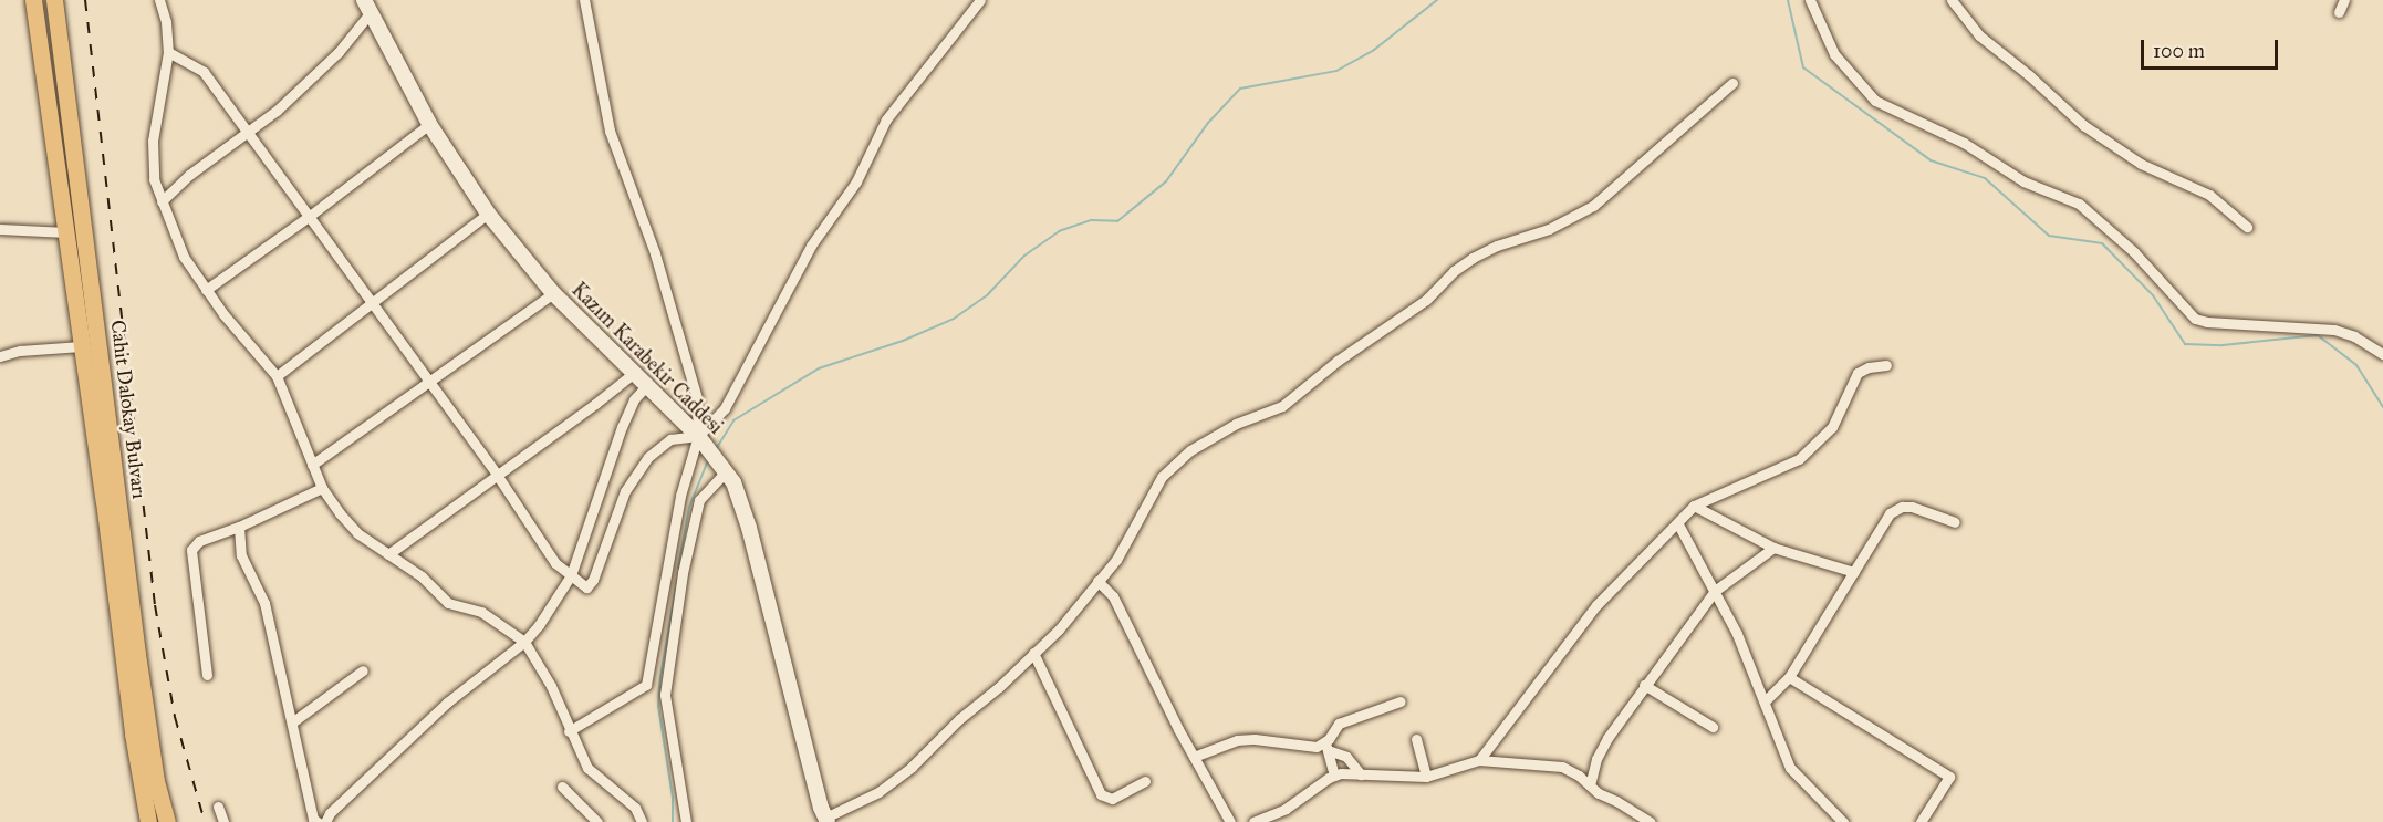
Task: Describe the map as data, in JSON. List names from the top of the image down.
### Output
{
  "streets": {
    "main road": ["Cahit Dalokay Bulvarı"],
    "street": ["Kazım Karabekir Caddesi"]
  },
  "scale_bar": "100 m"
}
